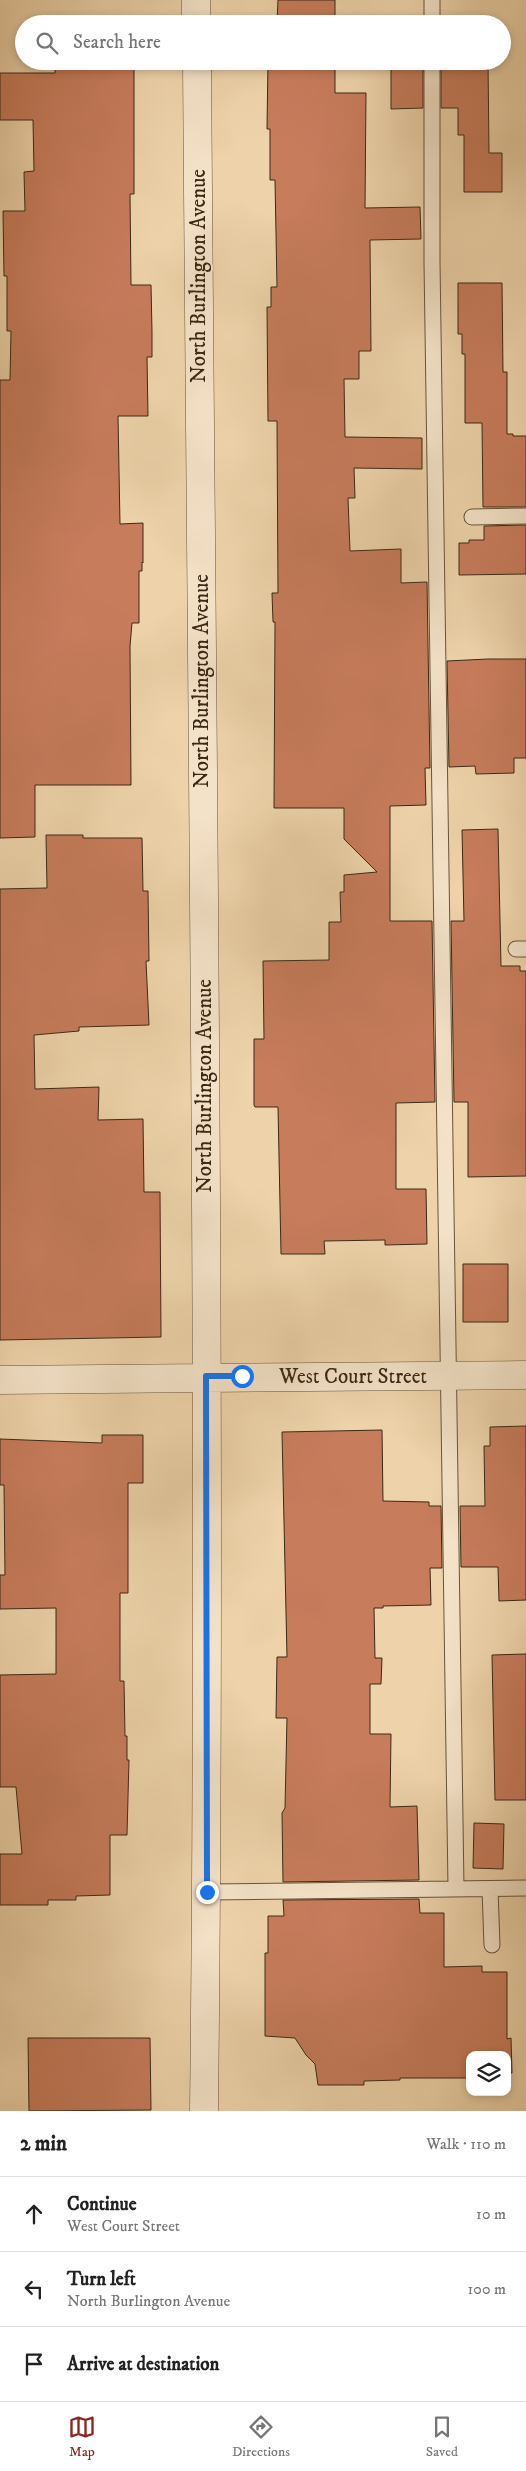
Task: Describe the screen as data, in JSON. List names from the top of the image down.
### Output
{
  "streets": {
    "street": ["North Burlington Avenue", "West Court Street"]
  },
  "crossings": [
    ["North Burlington Avenue", "West Court Street"]
  ],
  "page": {
    "search": "Search here",
    "heading": ["2 min", "Walk · 110 m"],
    "list": [
      ["Continue", "West Court Street", "10 m"],
      ["Turn left", "North Burlington Avenue", "100 m"],
      "Arrive at destination"
    ],
    "nav": ["Map", "Directions", "Saved"]
  }
}
